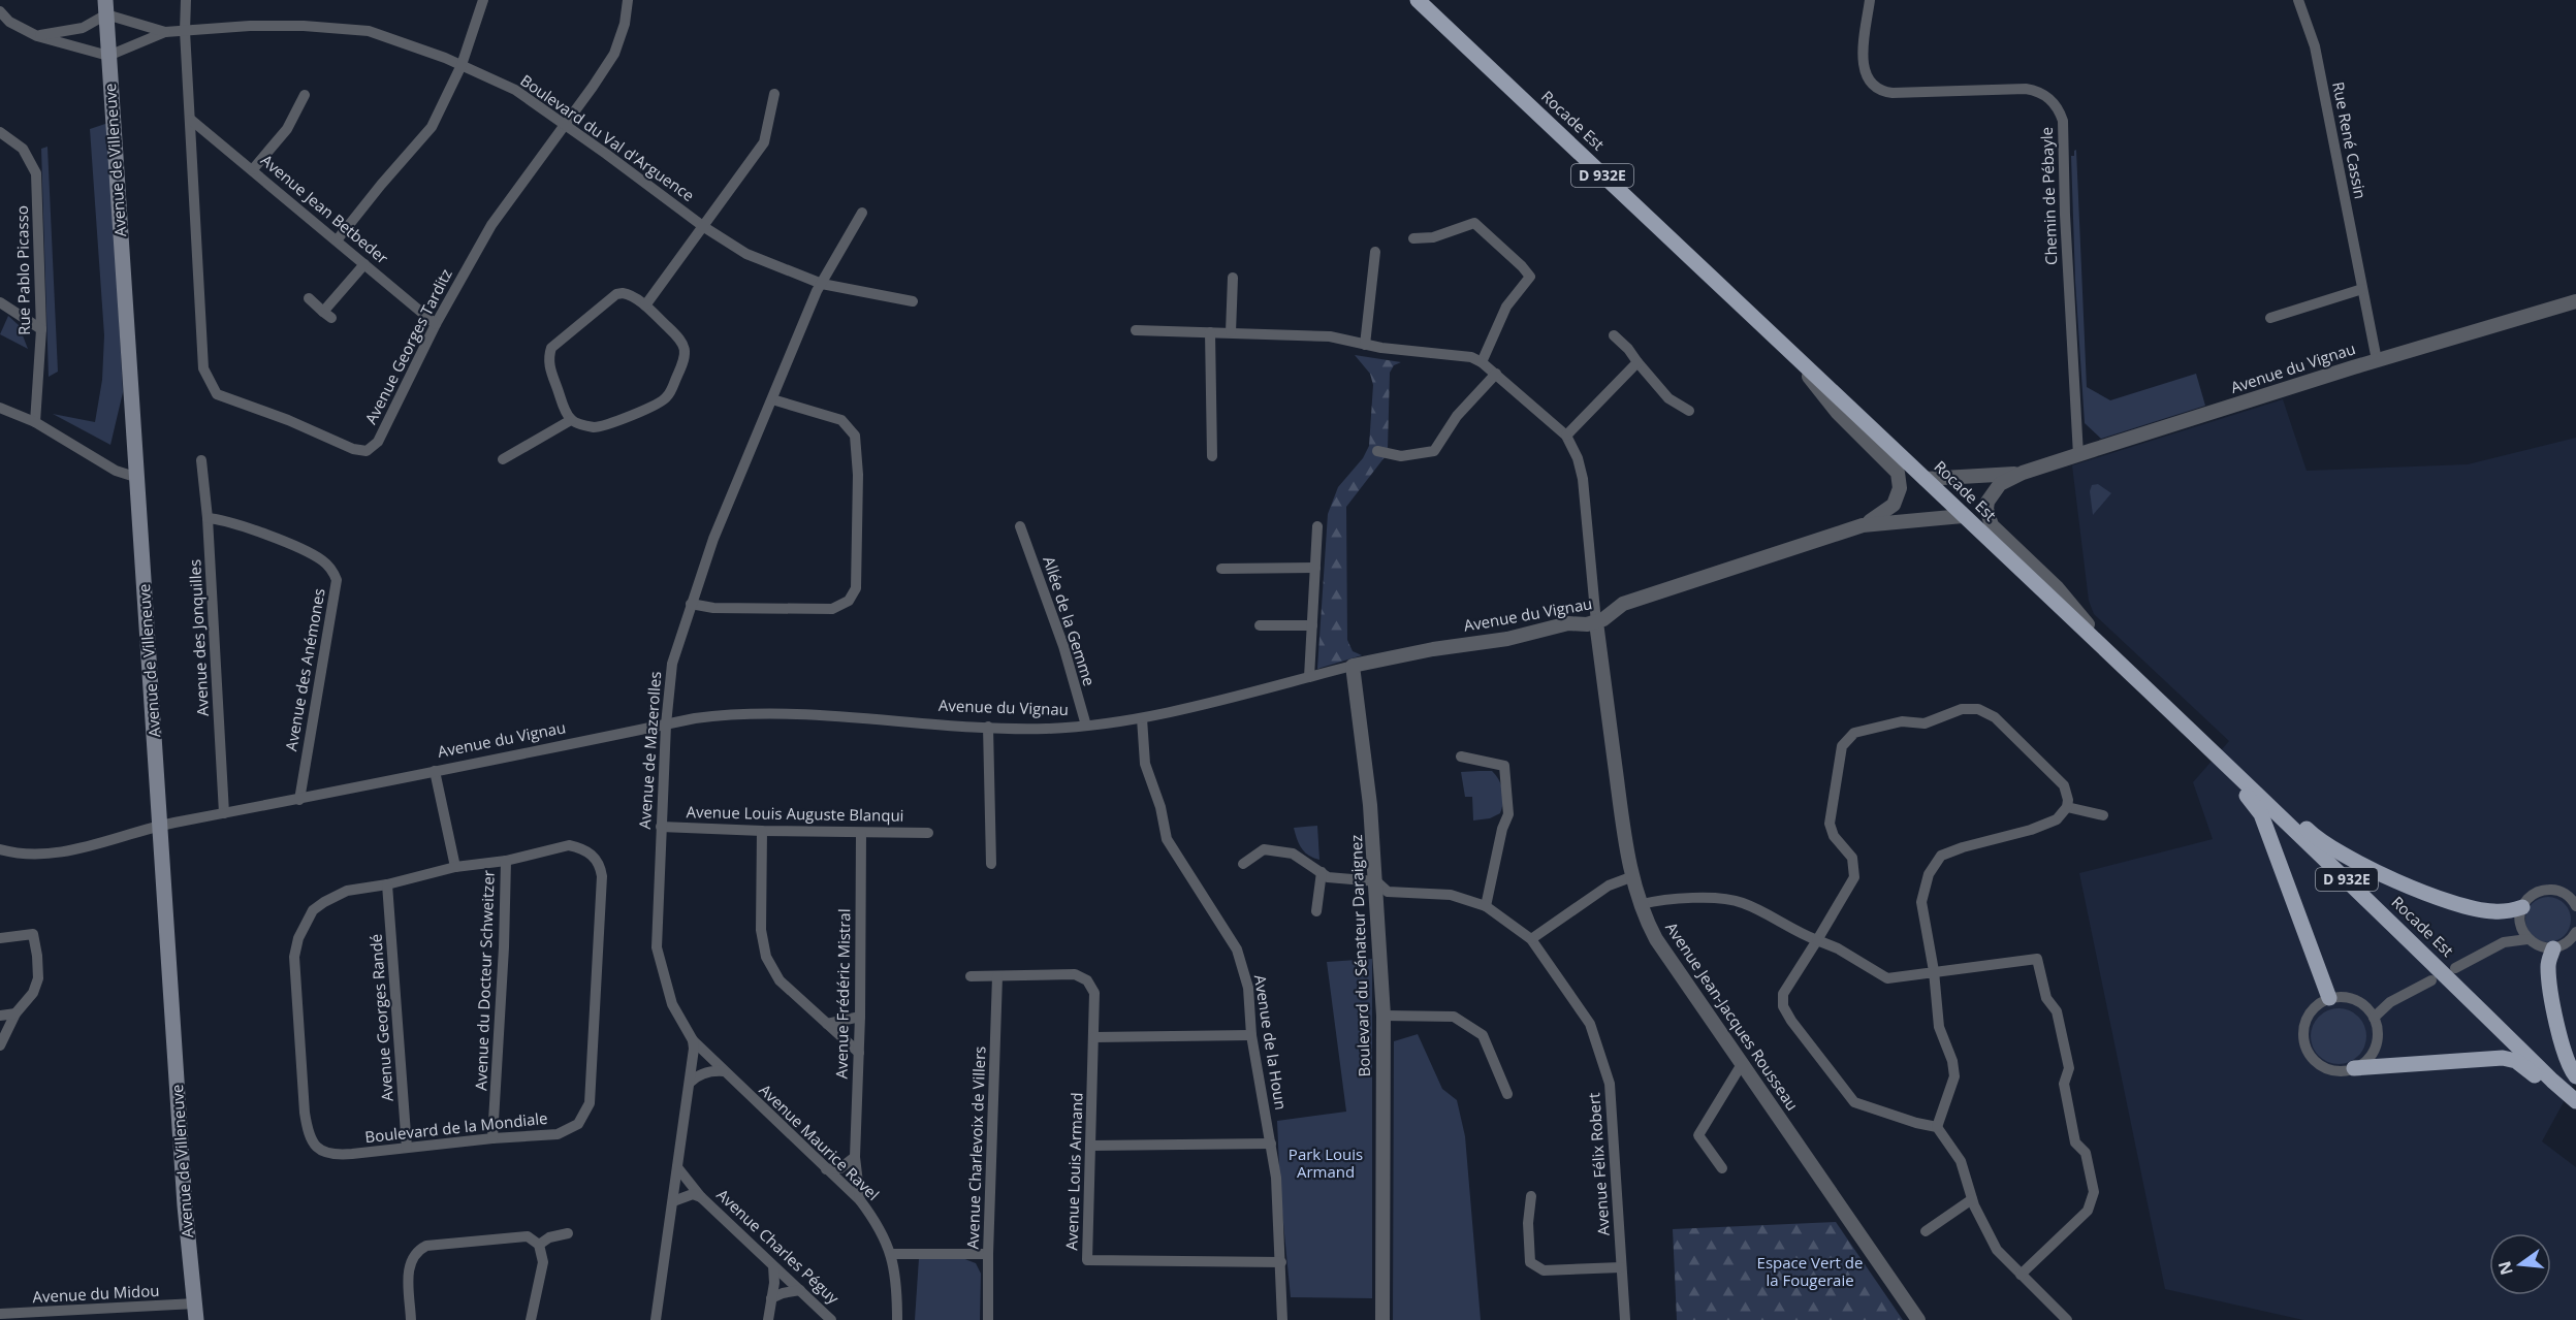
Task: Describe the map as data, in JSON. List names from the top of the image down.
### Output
{
  "streets": {
    "main road": ["Rocade Est", "Avenue de Villeneuve", "D 932E"],
    "street": [
      "Boulevard du Val d'Arguence",
      "Rue René Cassin",
      "Chemin de Pébayle",
      "Avenue Jean Betbeder",
      "Rue Pablo Picasso",
      "Avenue Georges Tarditz",
      "Avenue du Vignau",
      "Allée de la Gemme",
      "Avenue des Jonquilles",
      "Avenue des Anémones",
      "Avenue de Mazerolles",
      "Avenue Louis Auguste Blanqui",
      "Boulevard du Sénateur Daraignez",
      "Avenue du Docteur Schweitzer",
      "Avenue Frédéric Mistral",
      "Avenue Jean-Jacques Rousseau",
      "Avenue Georges Randé",
      "Avenue de la Houn",
      "Boulevard de la Mondiale",
      "Avenue Maurice Ravel",
      "Avenue Charlevoix de Villers",
      "Avenue Félix Robert",
      "Avenue Louis Armand",
      "Avenue Charles Péguy",
      "Avenue du Midou"
    ]
  },
  "crossings": [
    ["Boulevard du Val d'Arguence", "Avenue Georges Tarditz"],
    ["Boulevard du Val d'Arguence", "Avenue de Mazerolles"],
    ["Rue René Cassin", "Avenue du Vignau"],
    ["Avenue de Villeneuve", "Avenue du Vignau"],
    ["Avenue de Villeneuve", "Avenue du Midou"],
    ["Chemin de Pébayle", "Avenue du Vignau"],
    ["Avenue Jean Betbeder", "Avenue Georges Tarditz"],
    ["Avenue du Vignau", "Allée de la Gemme"],
    ["Avenue du Vignau", "Avenue des Jonquilles"],
    ["Avenue du Vignau", "Avenue des Anémones"],
    ["Avenue du Vignau", "Avenue de Mazerolles"],
    ["Avenue du Vignau", "Boulevard du Sénateur Daraignez"],
    ["Avenue du Vignau", "Avenue Jean-Jacques Rousseau"],
    ["Avenue du Vignau", "Avenue de la Houn"],
    ["Avenue des Jonquilles", "Avenue des Anémones"],
    ["Avenue de Mazerolles", "Avenue Louis Auguste Blanqui"],
    ["Avenue de Mazerolles", "Avenue Maurice Ravel"],
    ["Avenue Louis Auguste Blanqui", "Avenue Frédéric Mistral"],
    ["Boulevard du Sénateur Daraignez", "Avenue Félix Robert"],
    ["Avenue du Docteur Schweitzer", "Boulevard de la Mondiale"],
    ["Avenue Frédéric Mistral", "Avenue Maurice Ravel"],
    ["Avenue Georges Randé", "Boulevard de la Mondiale"],
    ["Avenue de la Houn", "Avenue Louis Armand"],
    ["Avenue Charlevoix de Villers", "Avenue Louis Armand"]
  ],
  "parks": ["Park Louis Armand", "Espace Vert de la Fougeraie"],
  "north": "left"
}
